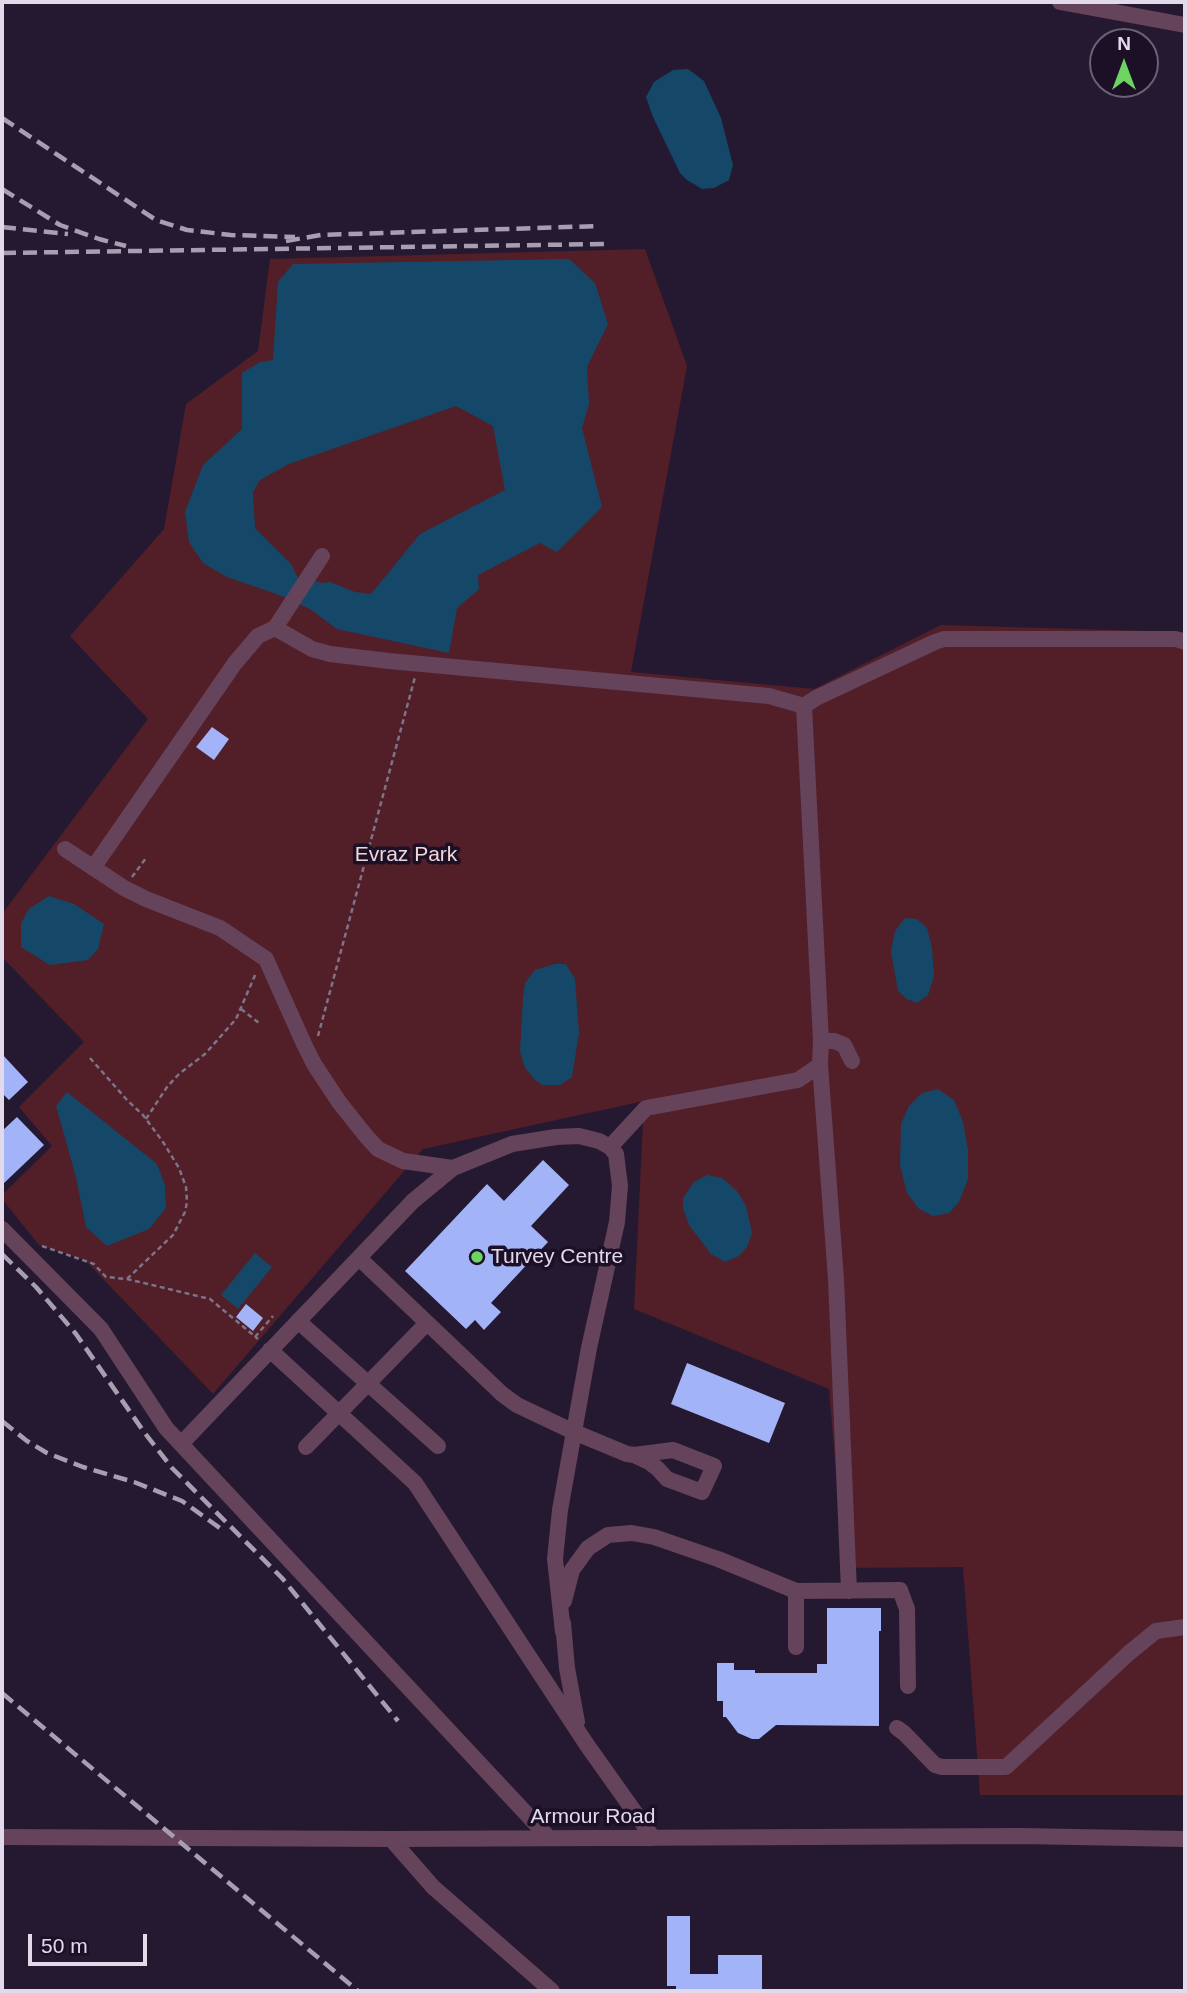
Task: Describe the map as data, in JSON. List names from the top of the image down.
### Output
{
  "streets": {
    "street": ["Armour Road"]
  },
  "parks": ["Evraz Park"],
  "places": ["Turvey Centre"],
  "scale_bar": "50 m",
  "north": "top"
}
